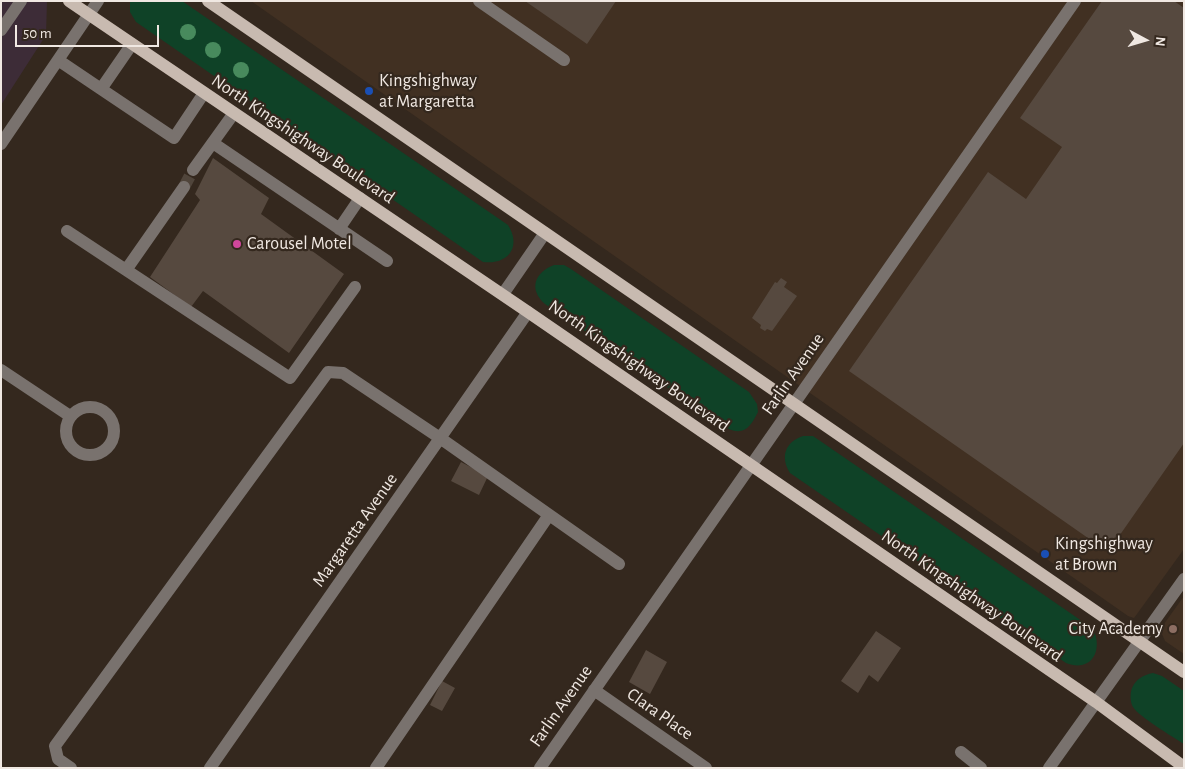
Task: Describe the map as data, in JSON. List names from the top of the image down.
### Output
{
  "streets": {
    "main road": ["North Kingshighway Boulevard"],
    "street": ["Farlin Avenue", "Margaretta Avenue", "Clara Place"]
  },
  "crossings": [
    ["North Kingshighway Boulevard", "Farlin Avenue"],
    ["North Kingshighway Boulevard", "Margaretta Avenue"],
    ["Farlin Avenue", "Clara Place"]
  ],
  "places": [
    "Kingshighway at Margaretta",
    "Carousel Motel",
    "Kingshighway at Brown",
    "City Academy"
  ],
  "scale_bar": "50 m",
  "north": "right"
}
